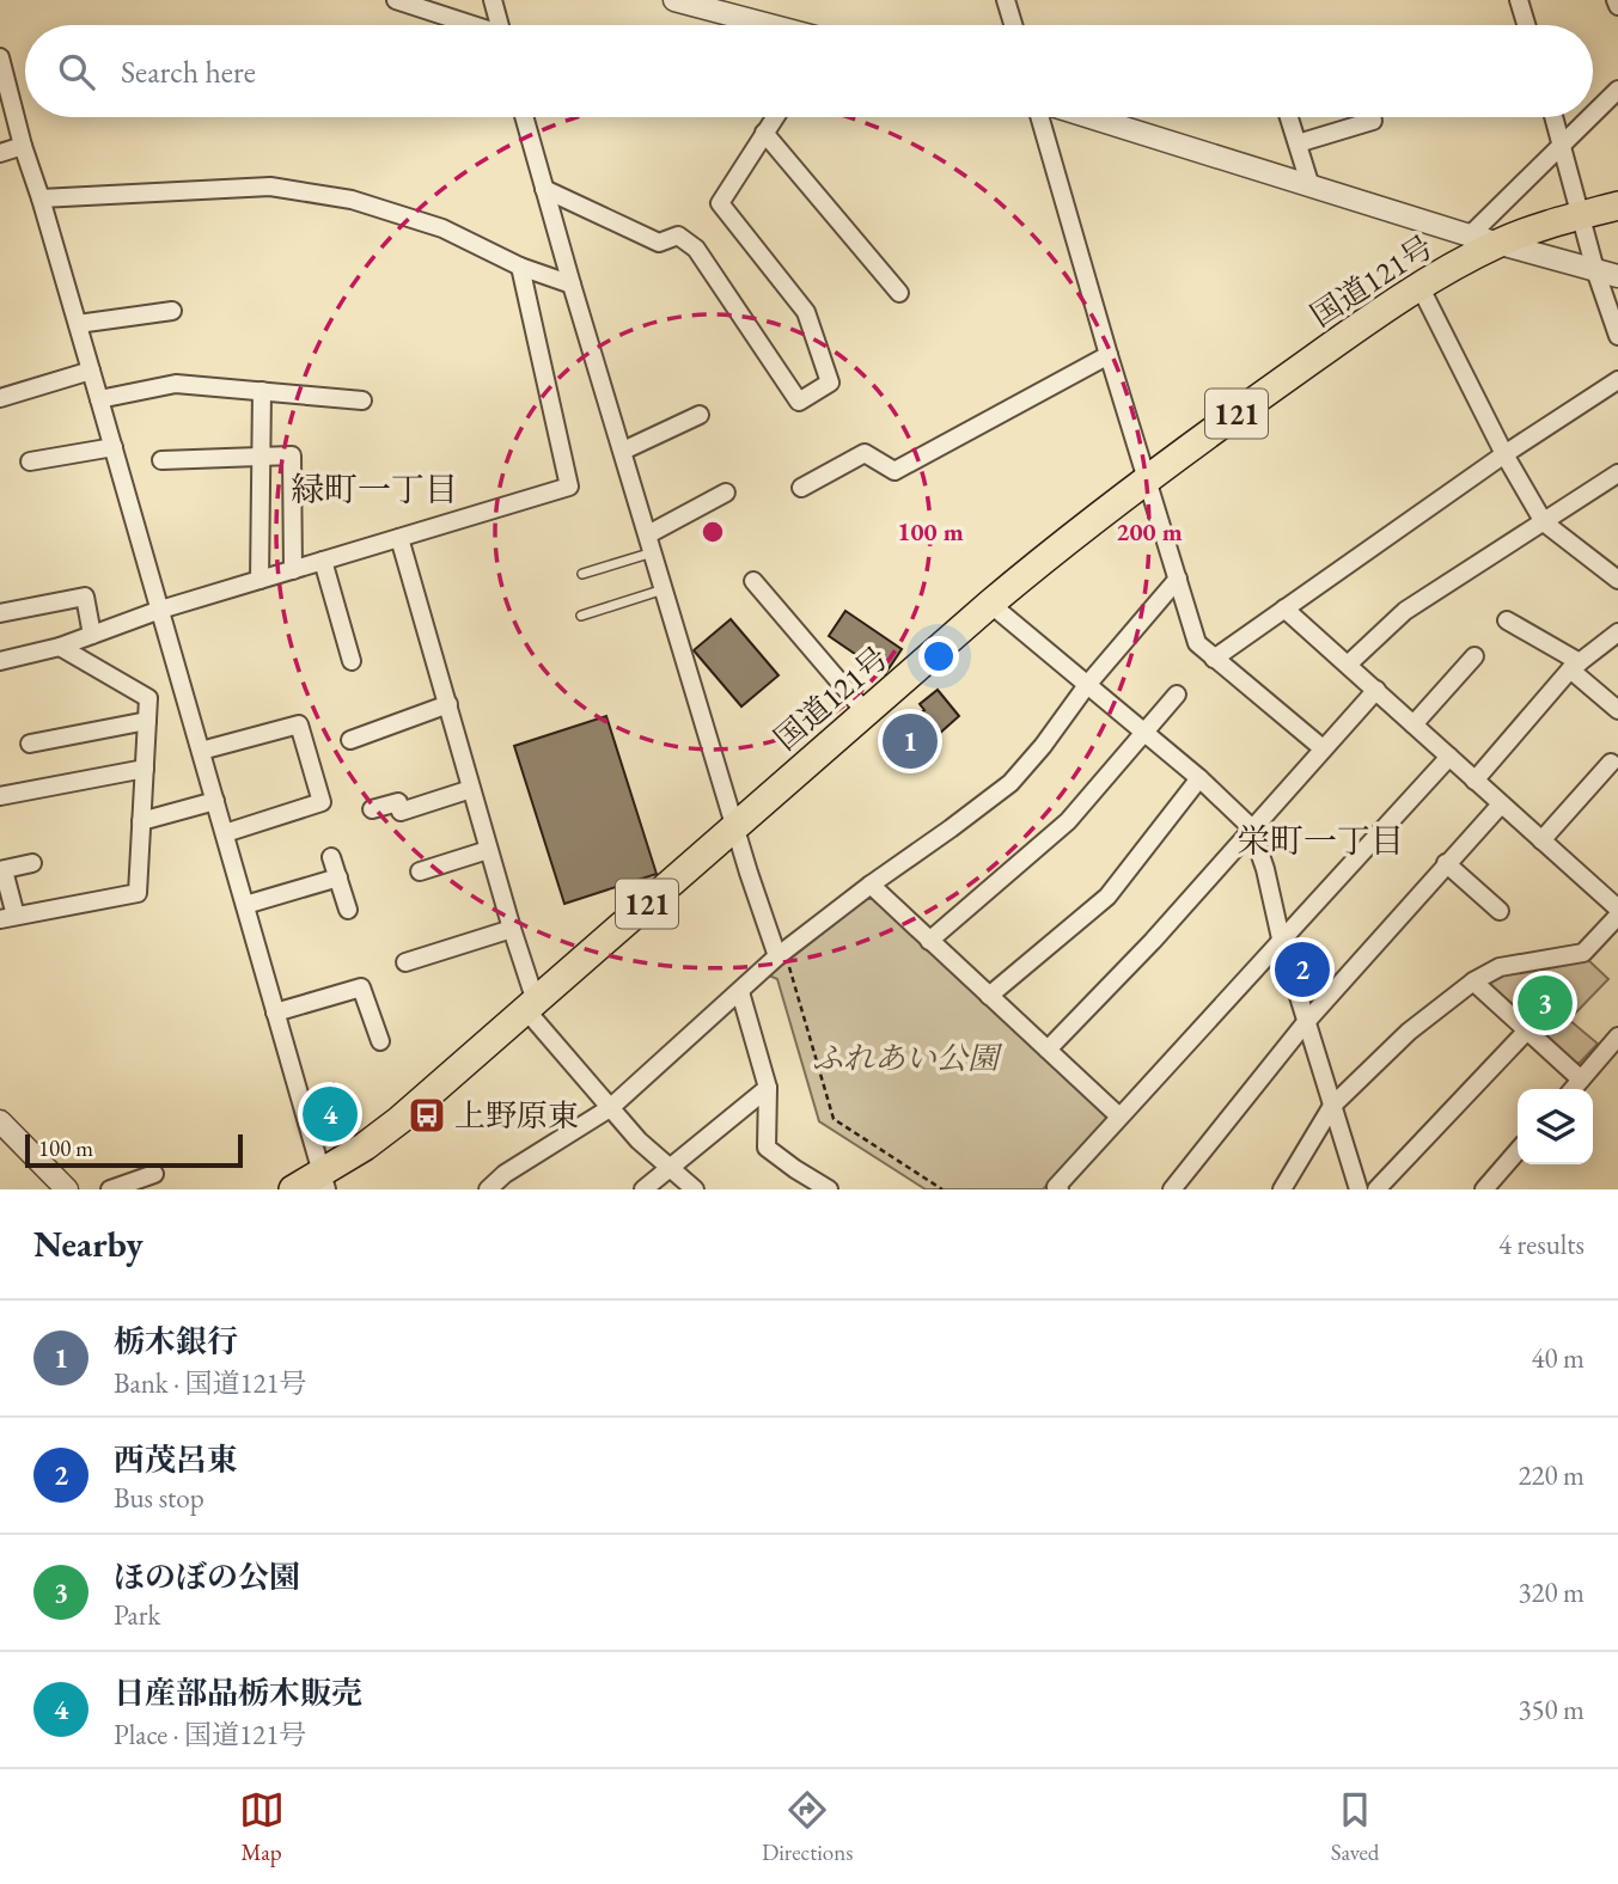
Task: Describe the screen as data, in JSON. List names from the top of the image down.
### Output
{
  "streets": {
    "highway": ["国道121号", "121"]
  },
  "districts": ["緑町一丁目", "栄町一丁目"],
  "parks": ["ふれあい公園"],
  "places": {
    "bus stop": ["上野原東"]
  },
  "scale_bar": "100 m",
  "page": {
    "search": "Search here",
    "pins": [
      "1",
      "2",
      "3",
      "4"
    ],
    "scale": "100 m",
    "heading": ["Nearby", "4 results"],
    "list": [
      {
        "mark": "1",
        "name": "栃木銀行",
        "note": "Bank · 国道121号",
        "value": "40 m"
      },
      {
        "mark": "2",
        "name": "西茂呂東",
        "note": "Bus stop",
        "value": "220 m"
      },
      {
        "mark": "3",
        "name": "ほのぼの公園",
        "note": "Park",
        "value": "320 m"
      },
      {
        "mark": "4",
        "name": "日産部品栃木販売",
        "note": "Place · 国道121号",
        "value": "350 m"
      }
    ],
    "nav": ["Map", "Directions", "Saved"]
  },
  "rings": ["100 m", "200 m"]
}
